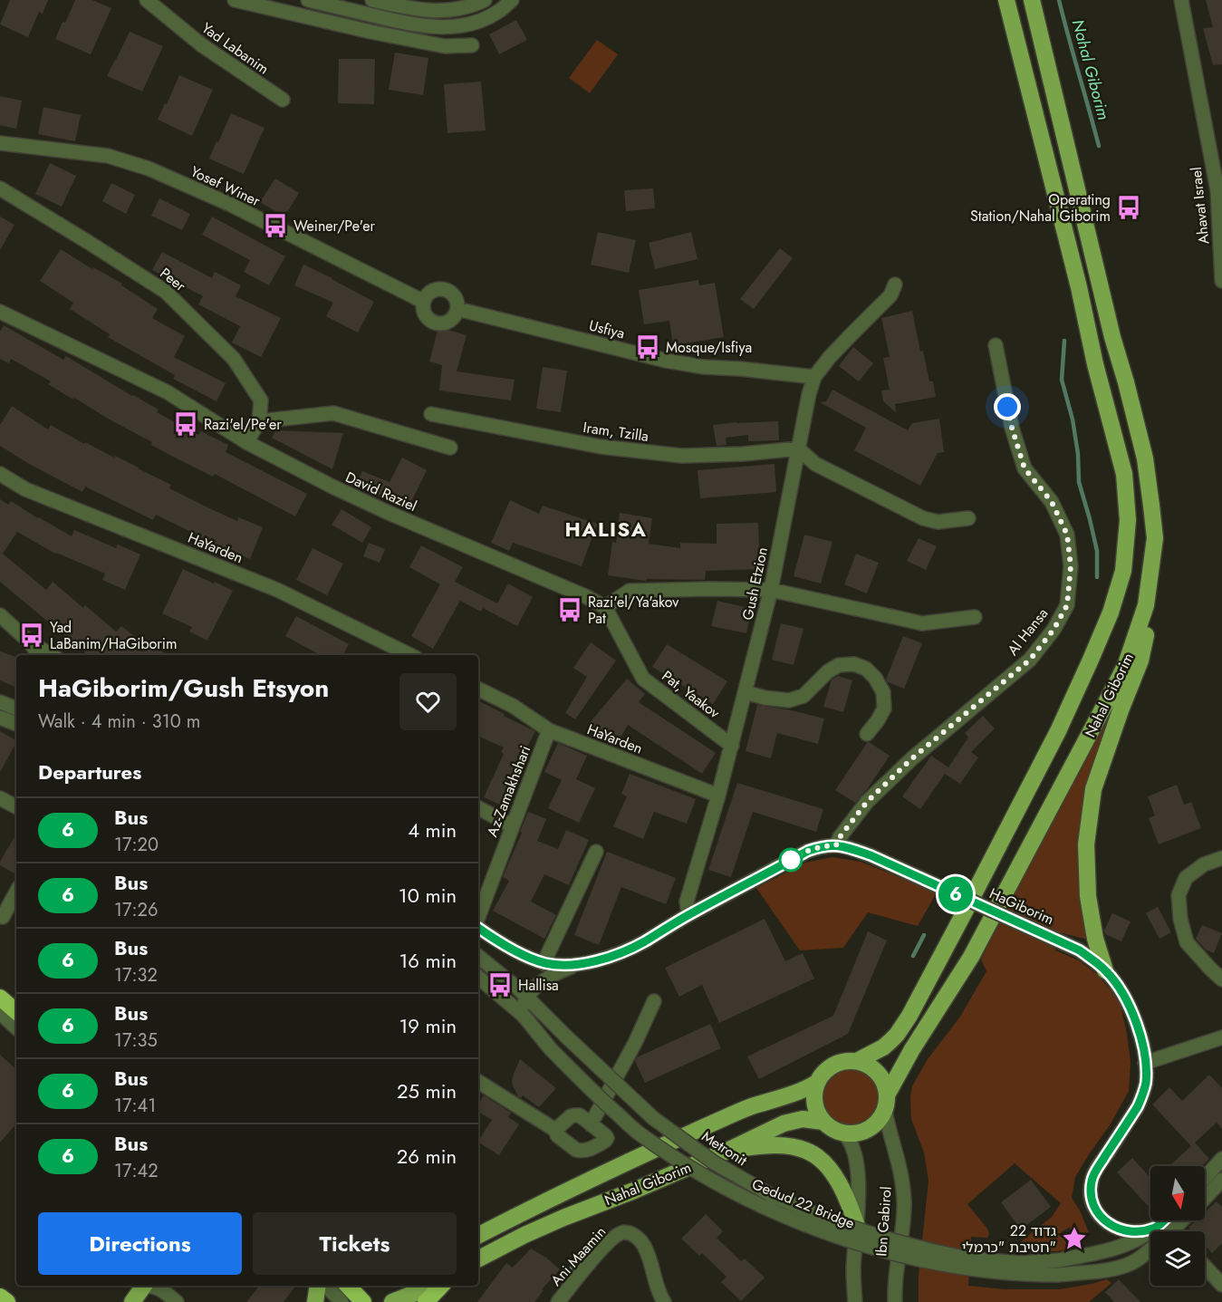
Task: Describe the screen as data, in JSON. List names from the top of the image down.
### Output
{
  "streets": {
    "main road": ["Nahal Giborim"],
    "street": [
      "Yad Labanim",
      "Yosef Winer",
      "Ahavat Israel",
      "Peer",
      "Usfiya",
      "Iram, Tzilla",
      "David Raziel",
      "HaYarden",
      "Gush Etzion",
      "Al Hansa",
      "Pat, Yaakov",
      "Az-Zamakhshari",
      "HaGiborim",
      "Metronit",
      "Gedud 22 Bridge",
      "Ibn Gabirol",
      "Ani Maamin"
    ]
  },
  "crossings": [
    ["Yosef Winer", "Usfiya"],
    ["Usfiya", "Gush Etzion"],
    ["Iram, Tzilla", "Gush Etzion"],
    ["David Raziel", "Pat, Yaakov"],
    ["HaYarden", "Gush Etzion"],
    ["HaYarden", "Az-Zamakhshari"],
    ["Gush Etzion", "Pat, Yaakov"],
    ["Gush Etzion", "HaGiborim"],
    ["Al Hansa", "HaGiborim"],
    ["Nahal Giborim", "Ibn Gabirol"],
    ["Metronit", "Gedud 22 Bridge"]
  ],
  "districts": ["HALISA"],
  "water": ["Nahal Giborim"],
  "places": {
    "bus stop": [
      "Operating Station/Nahal Giborim",
      "Weiner/Pe'er",
      "Mosque/Isfiya",
      "Razi'el/Pe'er",
      "Razi'el/Ya'akov Pat",
      "Yad LaBanim/HaGiborim",
      "Hallisa"
    ],
    "place": ["גדוד 22 חטיבת \"כרמלי\""]
  },
  "lines": ["bus line 6"],
  "north": "bottom",
  "page": {
    "on_map": "6",
    "heading": [
      ["HaGiborim/Gush Etsyon", "Walk · 4 min · 310 m"],
      "Departures"
    ],
    "list": [
      {
        "mark": "6",
        "name": "Bus",
        "note": "17:20",
        "value": "4 min"
      },
      {
        "mark": "6",
        "name": "Bus",
        "note": "17:26",
        "value": "10 min"
      },
      {
        "mark": "6",
        "name": "Bus",
        "note": "17:32",
        "value": "16 min"
      },
      {
        "mark": "6",
        "name": "Bus",
        "note": "17:35",
        "value": "19 min"
      },
      {
        "mark": "6",
        "name": "Bus",
        "note": "17:41",
        "value": "25 min"
      },
      {
        "mark": "6",
        "name": "Bus",
        "note": "17:42",
        "value": "26 min"
      }
    ],
    "buttons": ["Directions", "Tickets"]
  }
}
